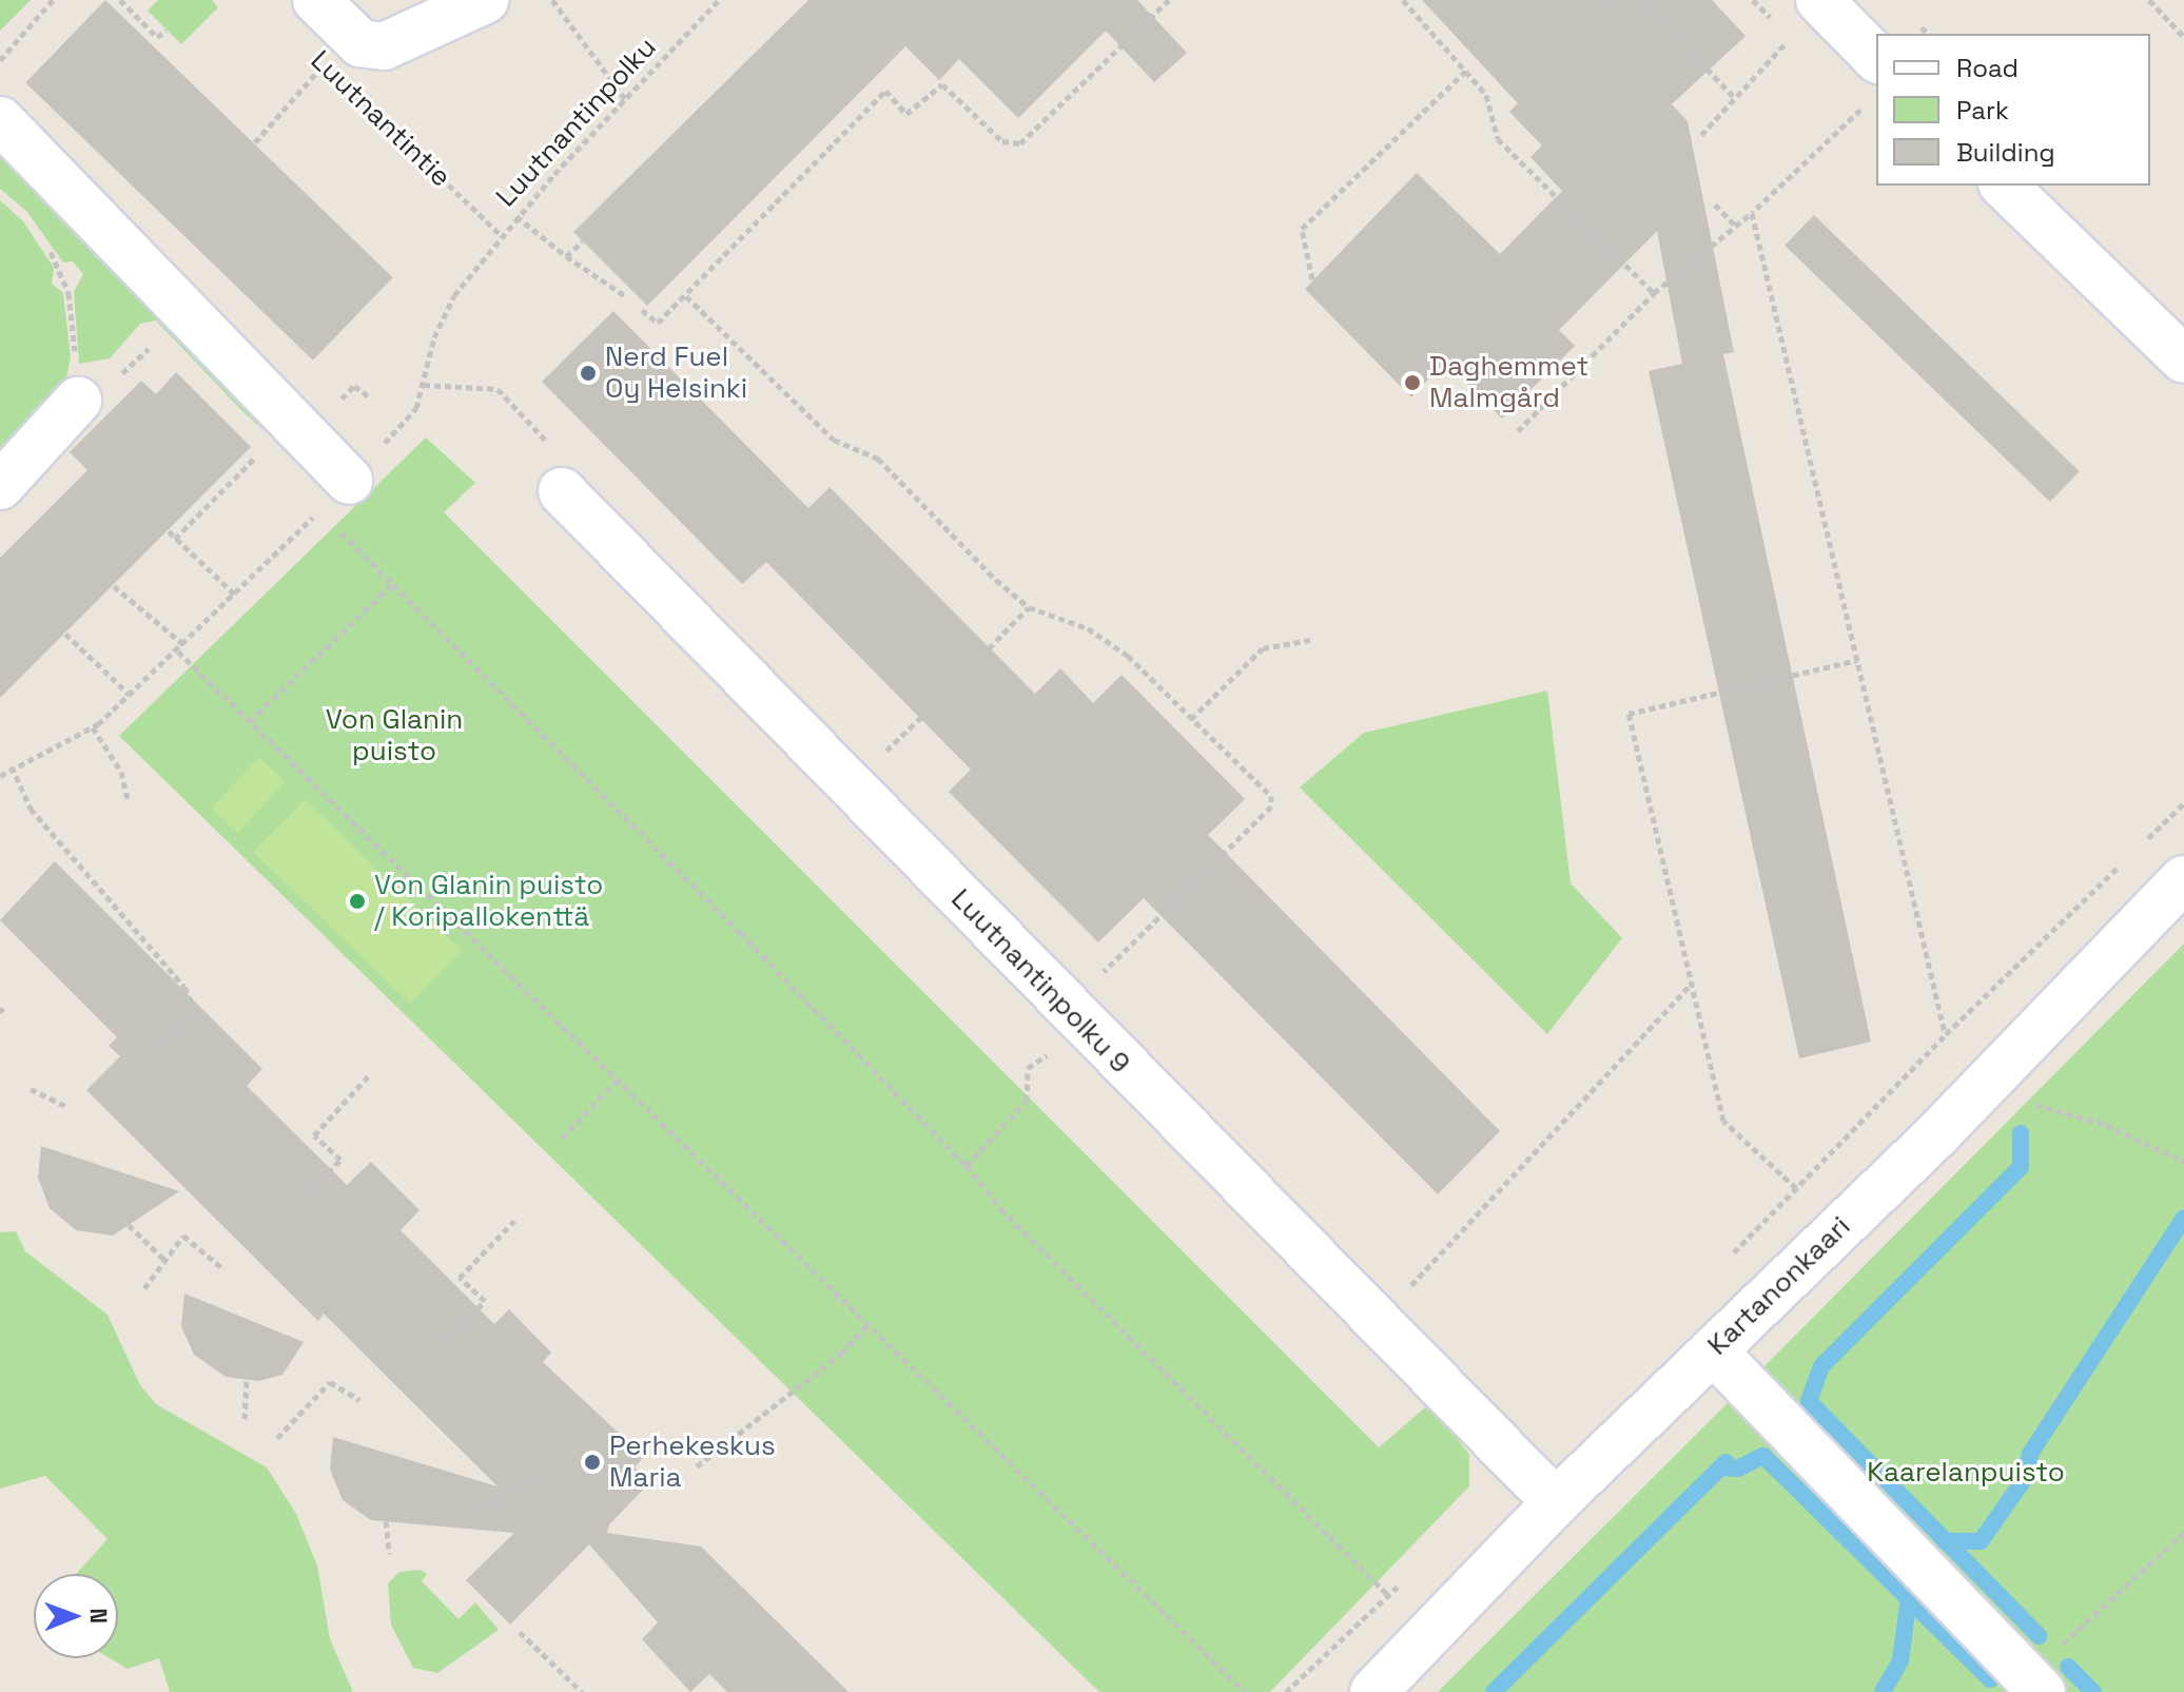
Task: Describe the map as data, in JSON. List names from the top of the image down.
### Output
{
  "streets": {
    "street": ["Luutnantintie", "Luutnantinpolku 9", "Kartanonkaari"],
    "path": ["Luutnantinpolku"]
  },
  "crossings": [
    ["Luutnantintie", "Luutnantinpolku"],
    ["Luutnantinpolku 9", "Kartanonkaari"]
  ],
  "parks": ["Von Glanin puisto", "Kaarelanpuisto"],
  "places": [
    "Nerd Fuel Oy Helsinki",
    "Daghemmet Malmgård",
    "Von Glanin puisto / Koripallokenttä",
    "Perhekeskus Maria"
  ],
  "legend": ["Road", "Park", "Building"],
  "north": "right"
}
